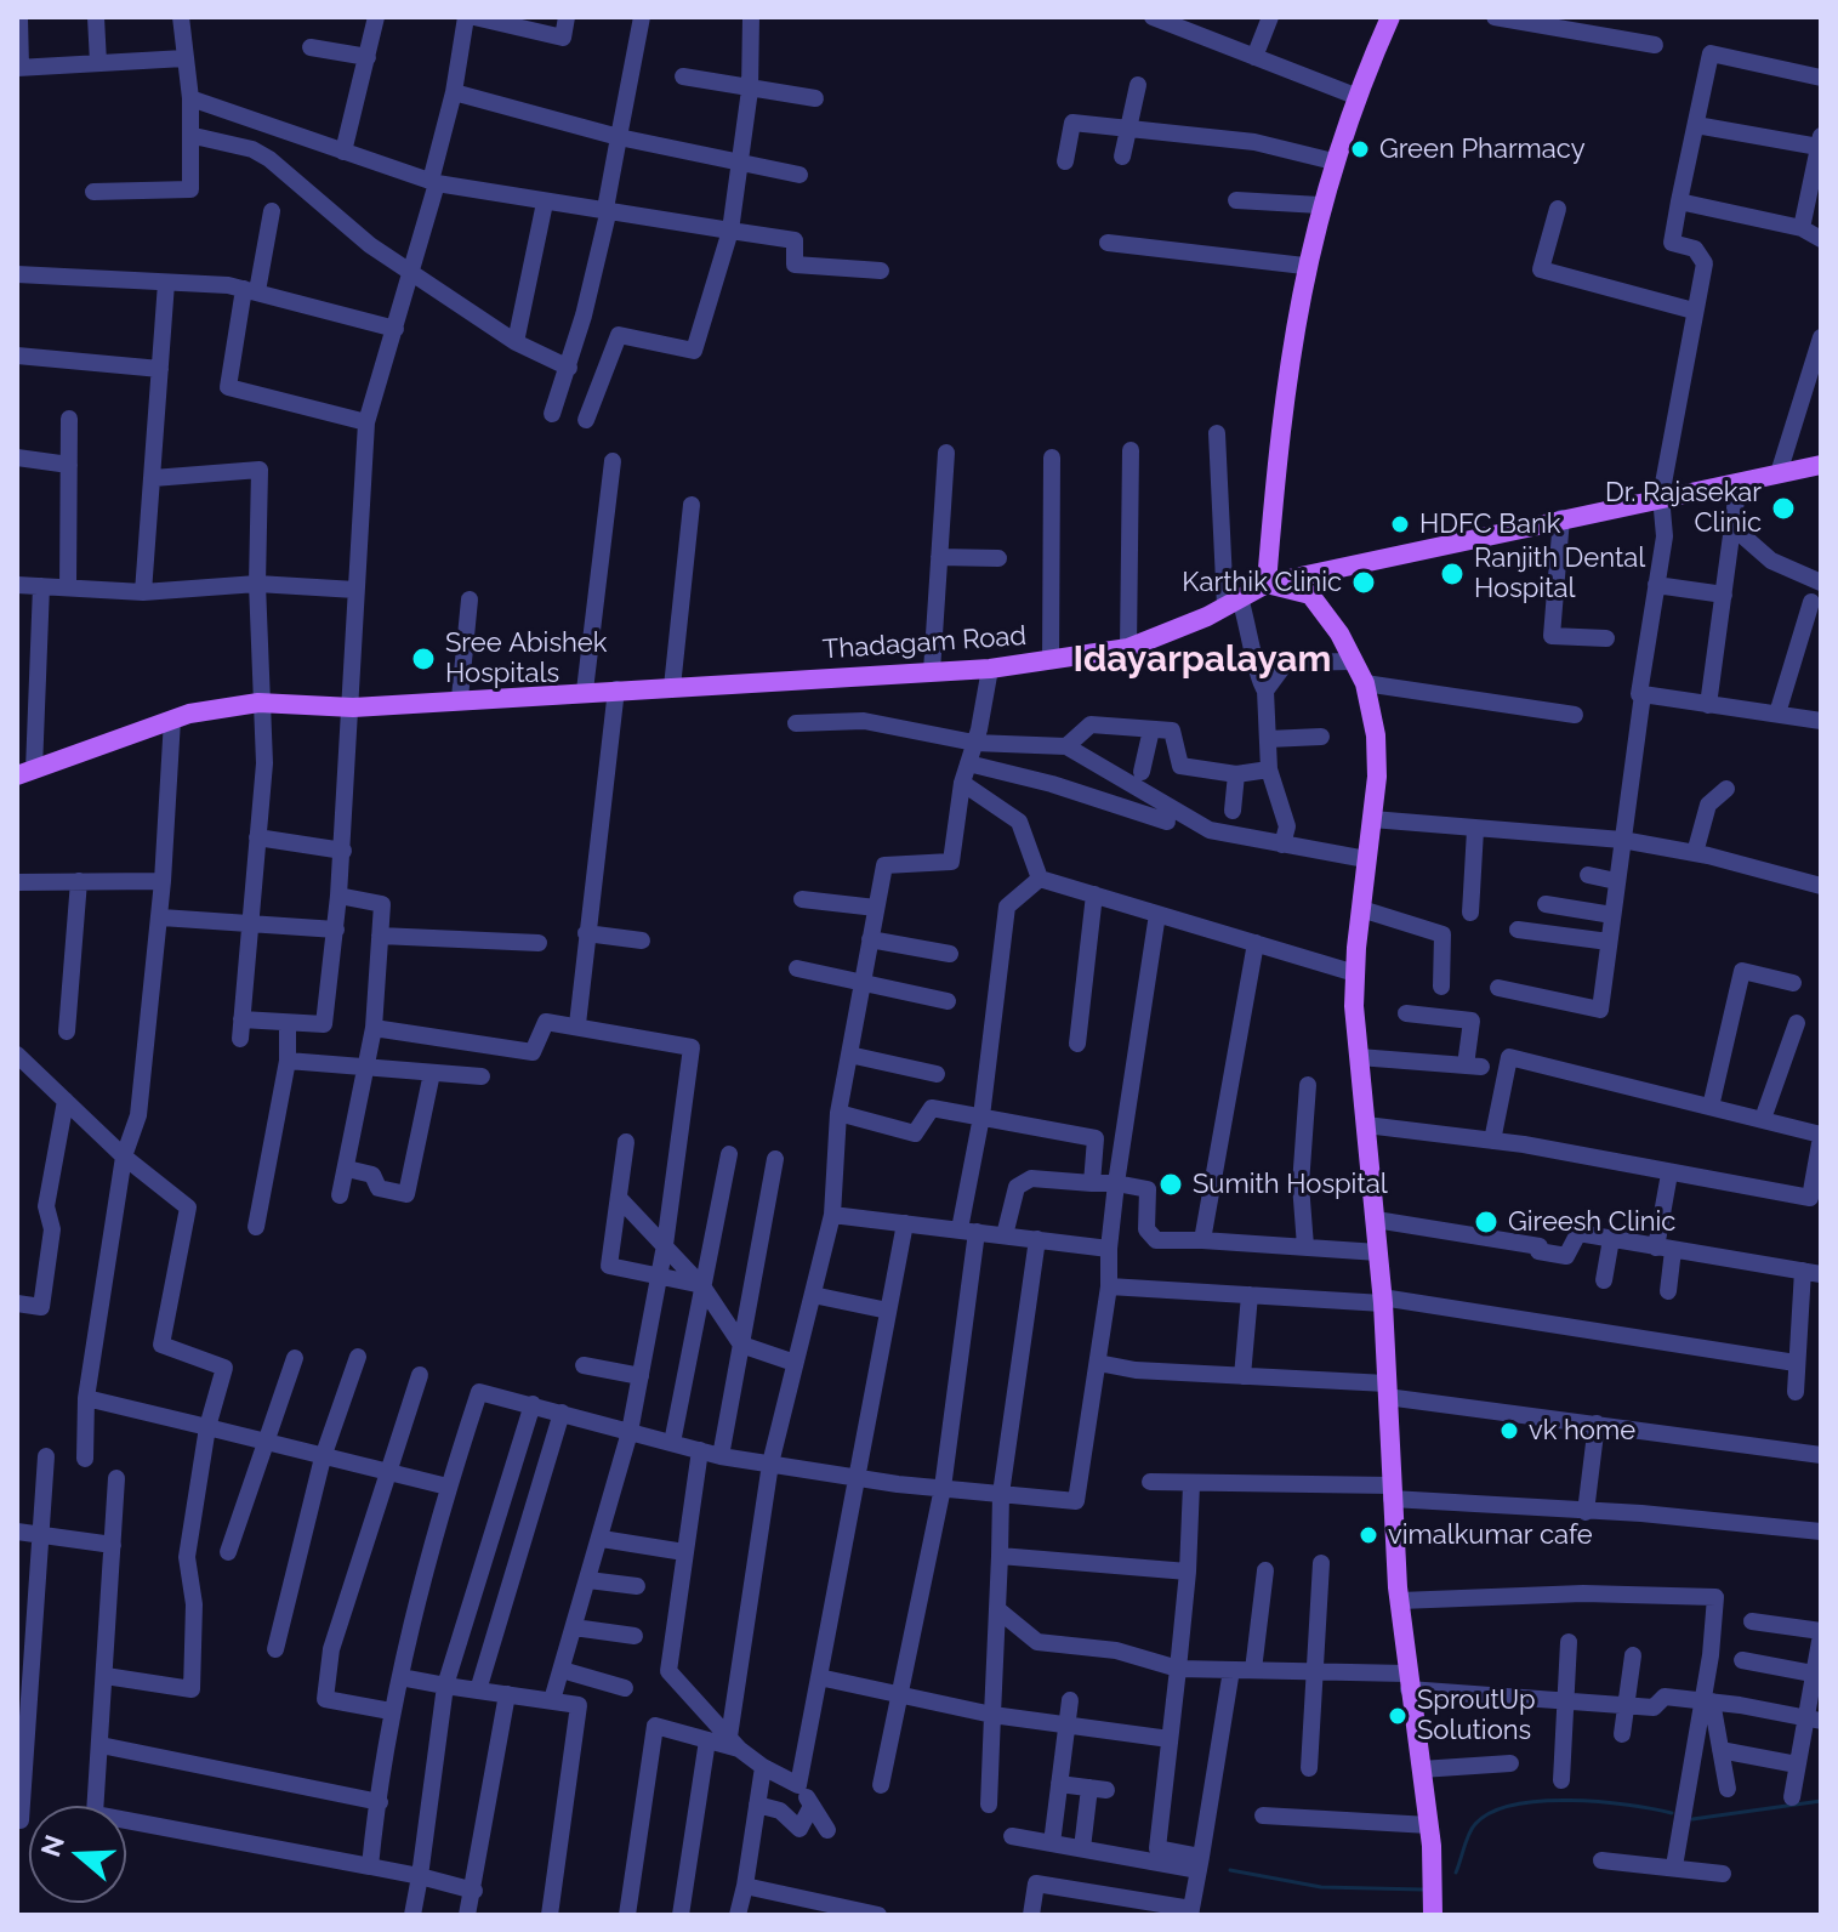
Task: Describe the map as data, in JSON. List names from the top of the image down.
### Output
{
  "streets": {
    "main road": ["Thadagam Road"]
  },
  "districts": ["Idayarpalayam"],
  "places": [
    "Green Pharmacy",
    "Dr. Rajasekar Clinic",
    "HDFC Bank",
    "Ranjith Dental Hospital",
    "Karthik Clinic",
    "Sree Abishek Hospitals",
    "Sumith Hospital",
    "Gireesh Clinic",
    "vk home",
    "vimalkumar cafe",
    "SproutUp Solutions"
  ],
  "north": "left"
}
